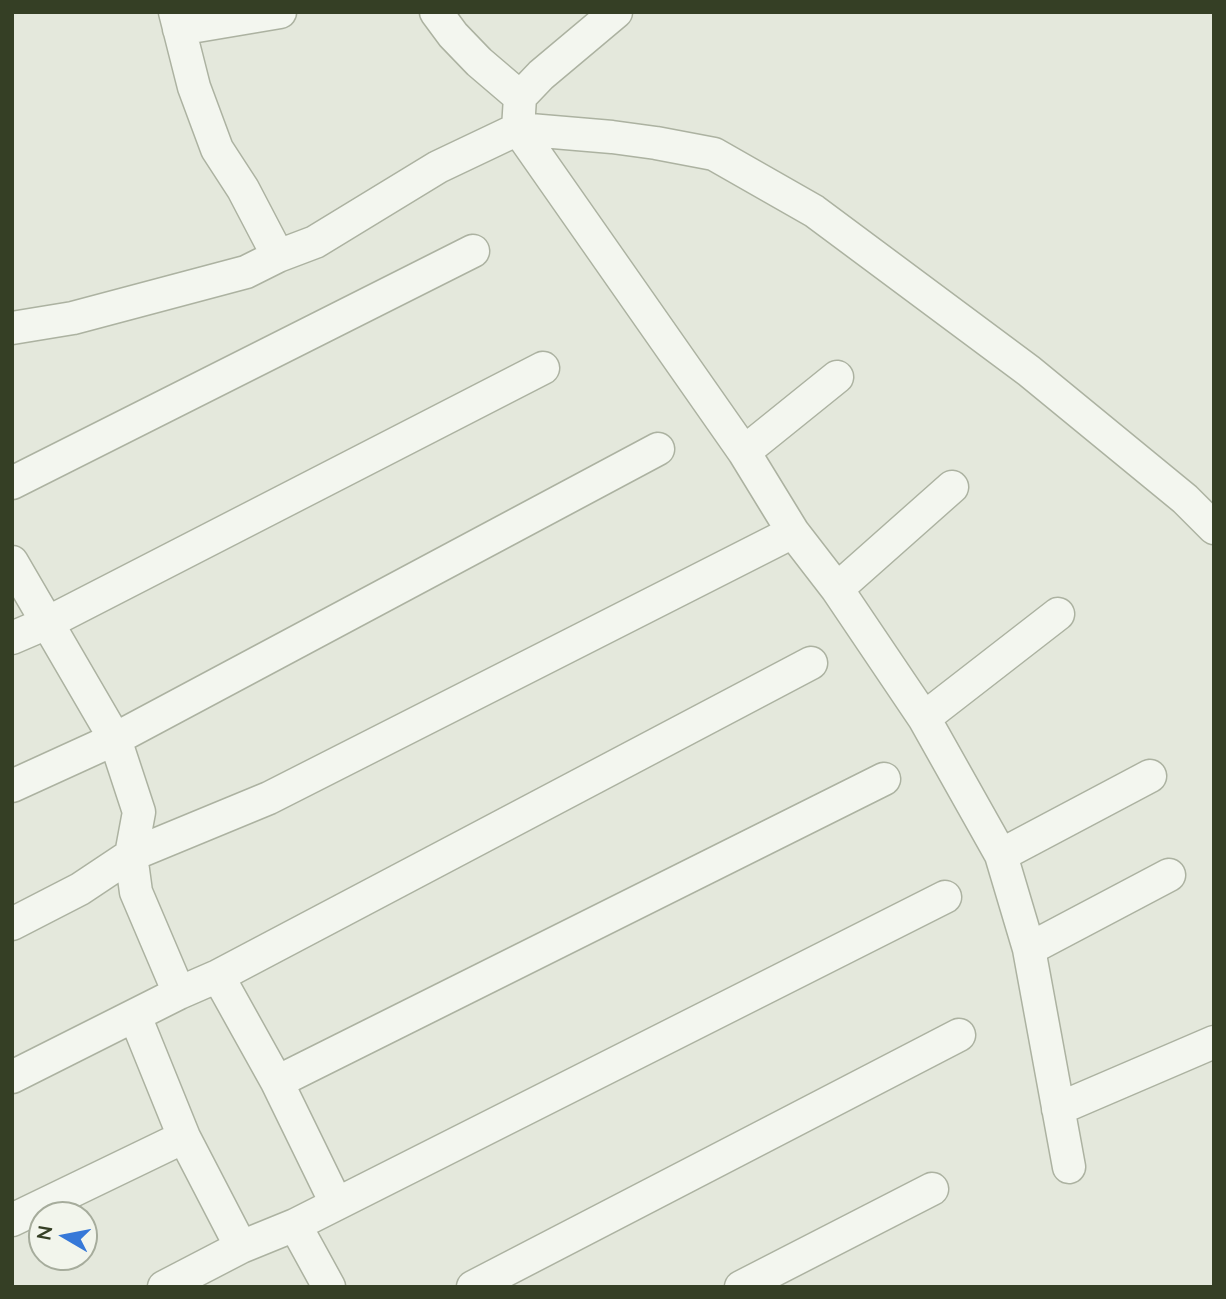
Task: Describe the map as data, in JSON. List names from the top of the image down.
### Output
{
  "north": "left"
}
